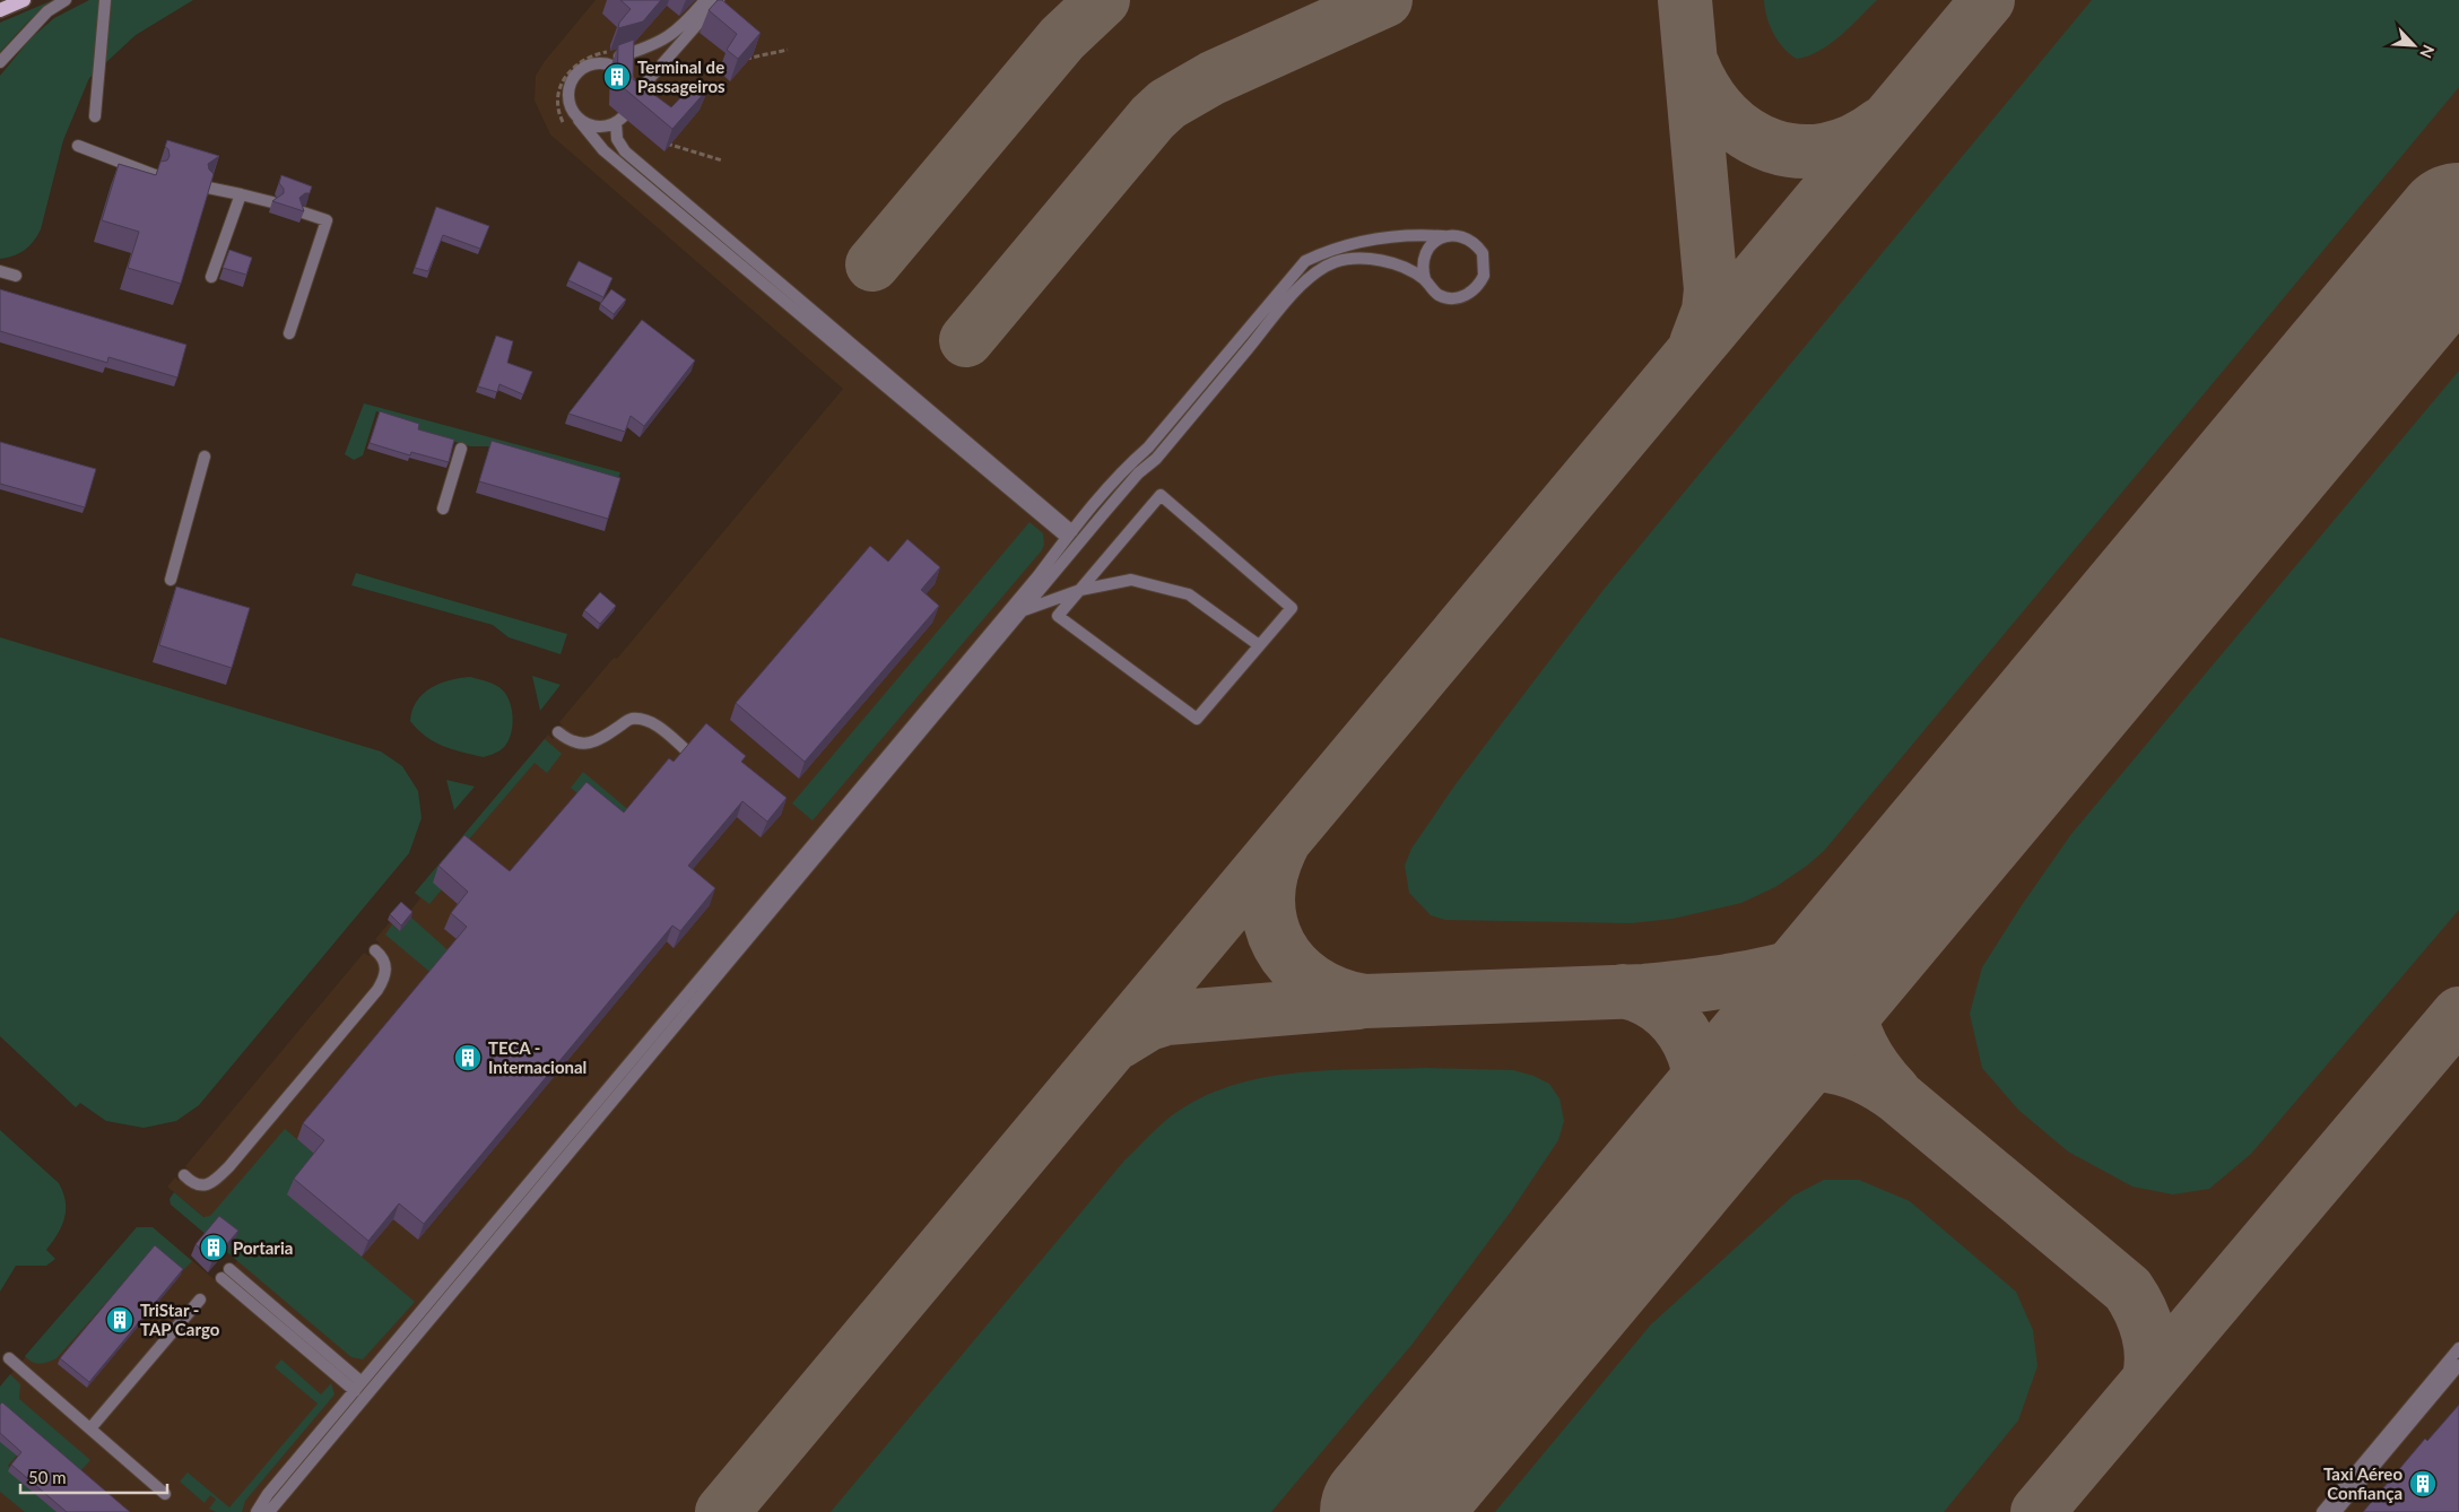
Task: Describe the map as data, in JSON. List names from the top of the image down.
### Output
{
  "places": {
    "building": [
      "Terminal de Passageiros",
      "TECA - Internacional",
      "Portaria",
      "TriStar - TAP Cargo",
      "Taxi Aéreo Confiança"
    ]
  },
  "scale_bar": "50 m",
  "north": "bottom right"
}
